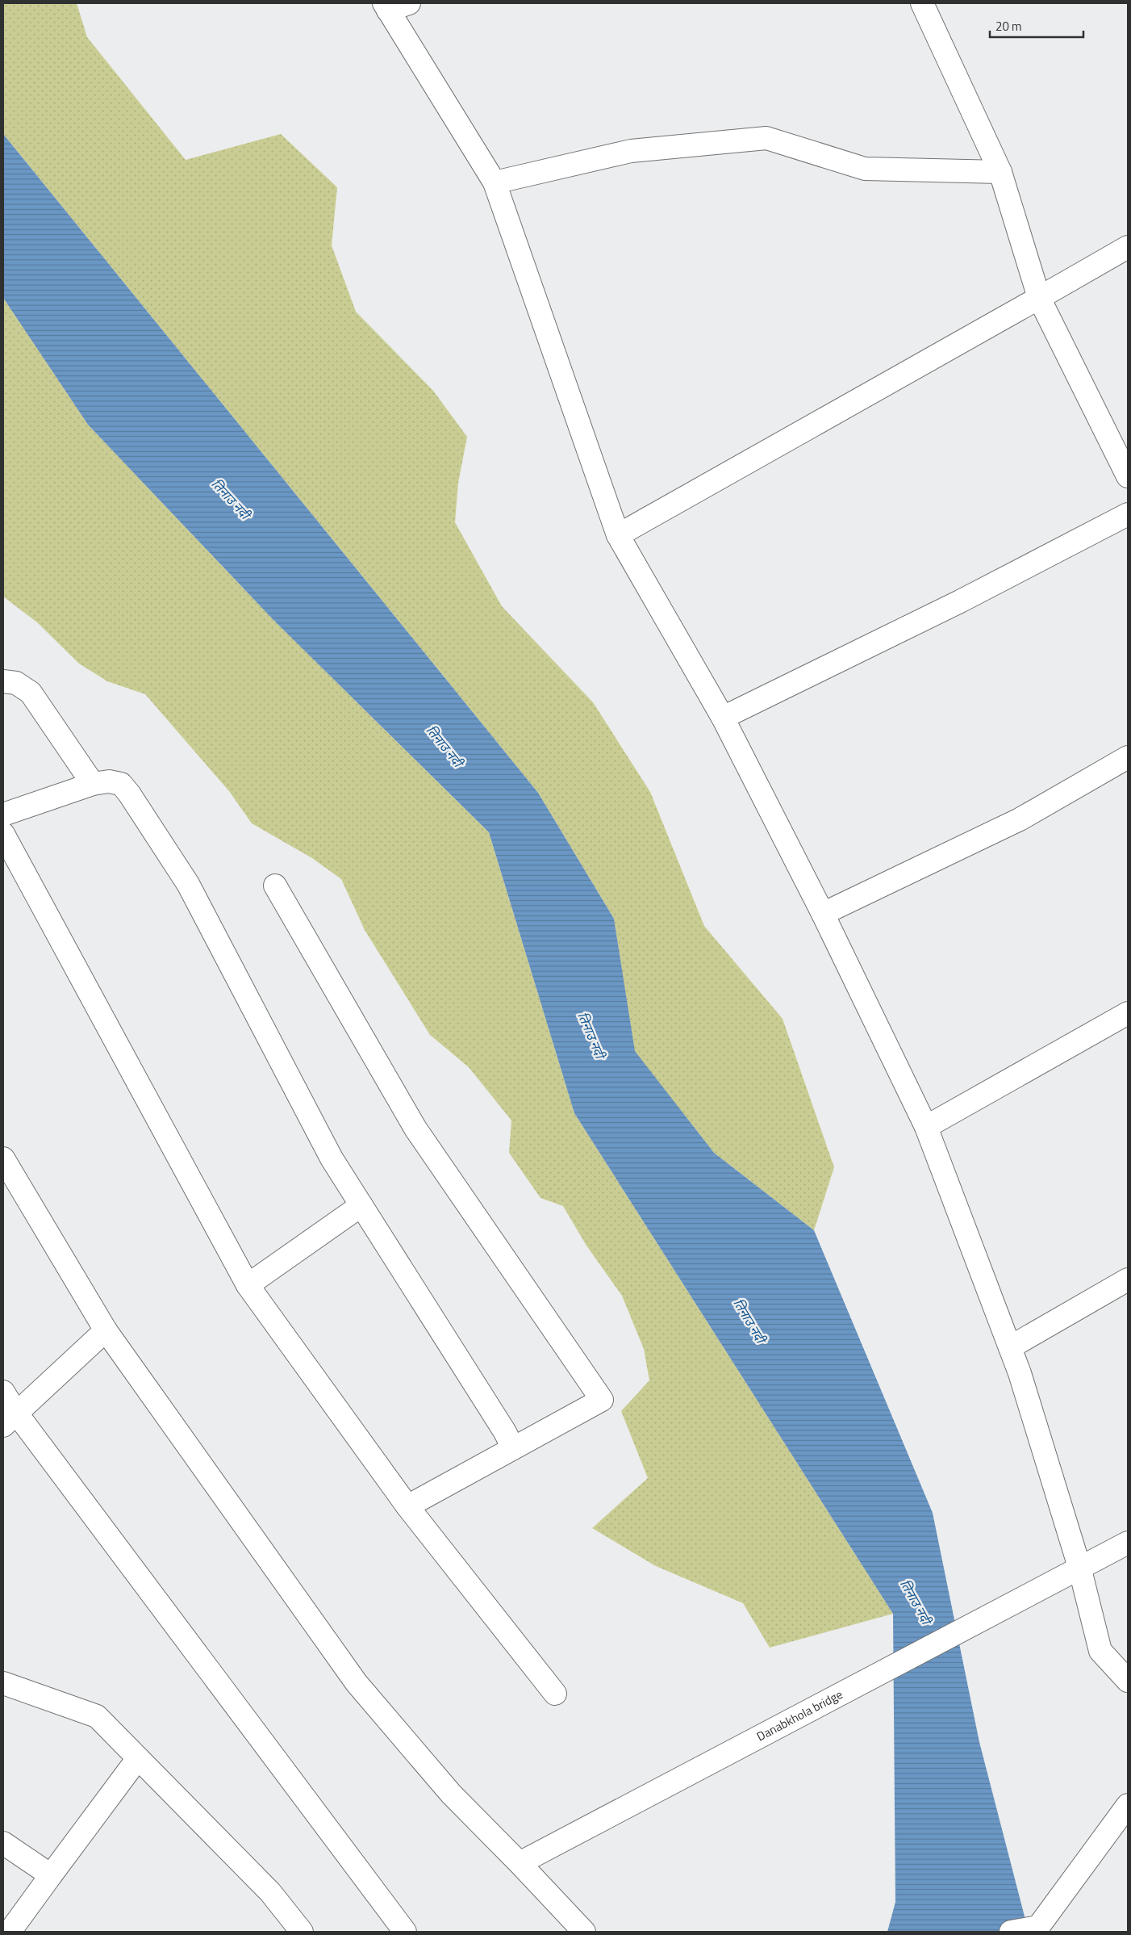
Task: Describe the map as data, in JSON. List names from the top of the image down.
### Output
{
  "streets": {
    "street": ["Danabkhola bridge"]
  },
  "water": ["तिनाउ नदी"],
  "scale_bar": "20 m"
}
